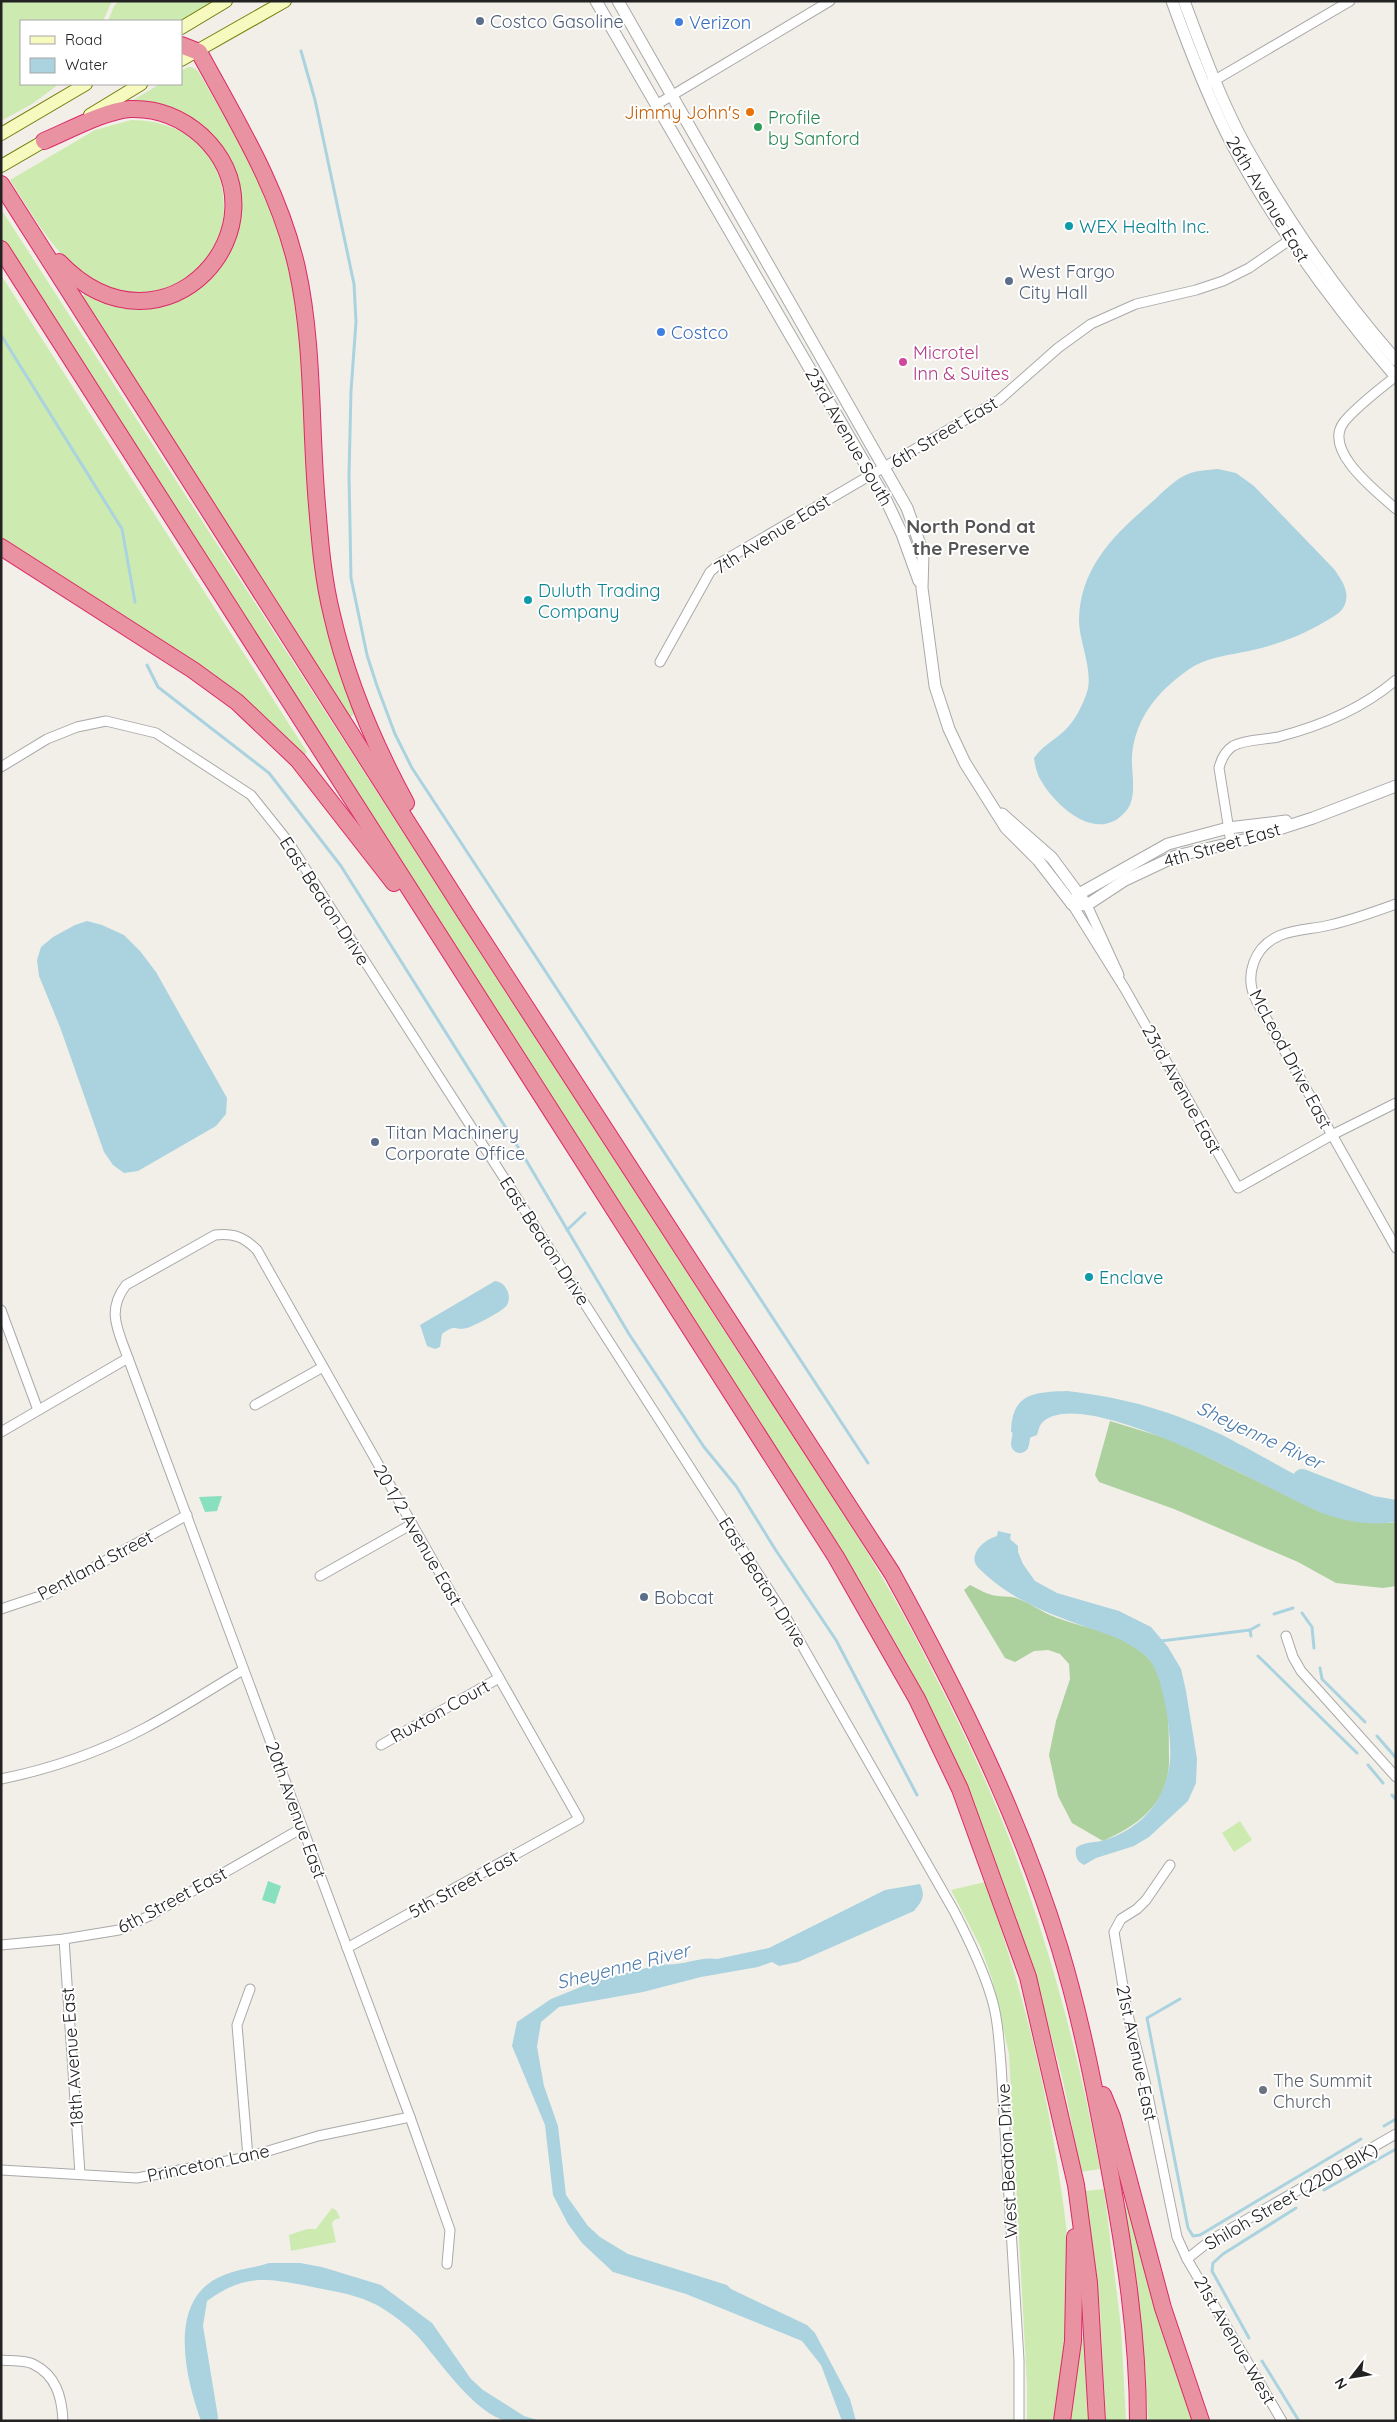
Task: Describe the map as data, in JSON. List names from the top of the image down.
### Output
{
  "streets": {
    "street": [
      "26th Avenue East",
      "6th Street East",
      "23rd Avenue South",
      "7th Avenue East",
      "4th Street East",
      "East Beaton Drive",
      "McLeod Drive East",
      "23rd Avenue East",
      "20 1/2 Avenue East",
      "Pentland Street",
      "Ruxton Court",
      "20th Avenue East",
      "5th Street East",
      "21st Avenue East",
      "18th Avenue East",
      "West Beaton Drive",
      "Princeton Lane",
      "Shiloh Street (2200 BIK)",
      "21st Avenue West"
    ]
  },
  "crossings": [
    ["26th Avenue East", "6th Street East"],
    ["6th Street East", "23rd Avenue South"],
    ["6th Street East", "7th Avenue East"],
    ["6th Street East", "20th Avenue East"],
    ["6th Street East", "18th Avenue East"],
    ["23rd Avenue South", "7th Avenue East"],
    ["23rd Avenue South", "23rd Avenue East"],
    ["4th Street East", "23rd Avenue East"],
    ["East Beaton Drive", "West Beaton Drive"],
    ["McLeod Drive East", "23rd Avenue East"],
    ["20 1/2 Avenue East", "Ruxton Court"],
    ["20 1/2 Avenue East", "20th Avenue East"],
    ["20 1/2 Avenue East", "5th Street East"],
    ["Pentland Street", "20th Avenue East"],
    ["20th Avenue East", "5th Street East"],
    ["20th Avenue East", "Princeton Lane"],
    ["21st Avenue East", "Shiloh Street (2200 BIK)"],
    ["21st Avenue East", "21st Avenue West"],
    ["18th Avenue East", "Princeton Lane"],
    ["Shiloh Street (2200 BIK)", "21st Avenue West"]
  ],
  "districts": ["North Pond at the Preserve"],
  "water": ["Sheyenne River"],
  "places": [
    "Costco Gasoline",
    "Verizon",
    "Jimmy John's",
    "Profile by Sanford",
    "WEX Health Inc.",
    "West Fargo City Hall",
    "Costco",
    "Microtel Inn & Suites",
    "Duluth Trading Company",
    "Titan Machinery Corporate Office",
    "Enclave",
    "Bobcat",
    "The Summit Church"
  ],
  "legend": ["Road", "Water"],
  "north": "bottom left"
}
